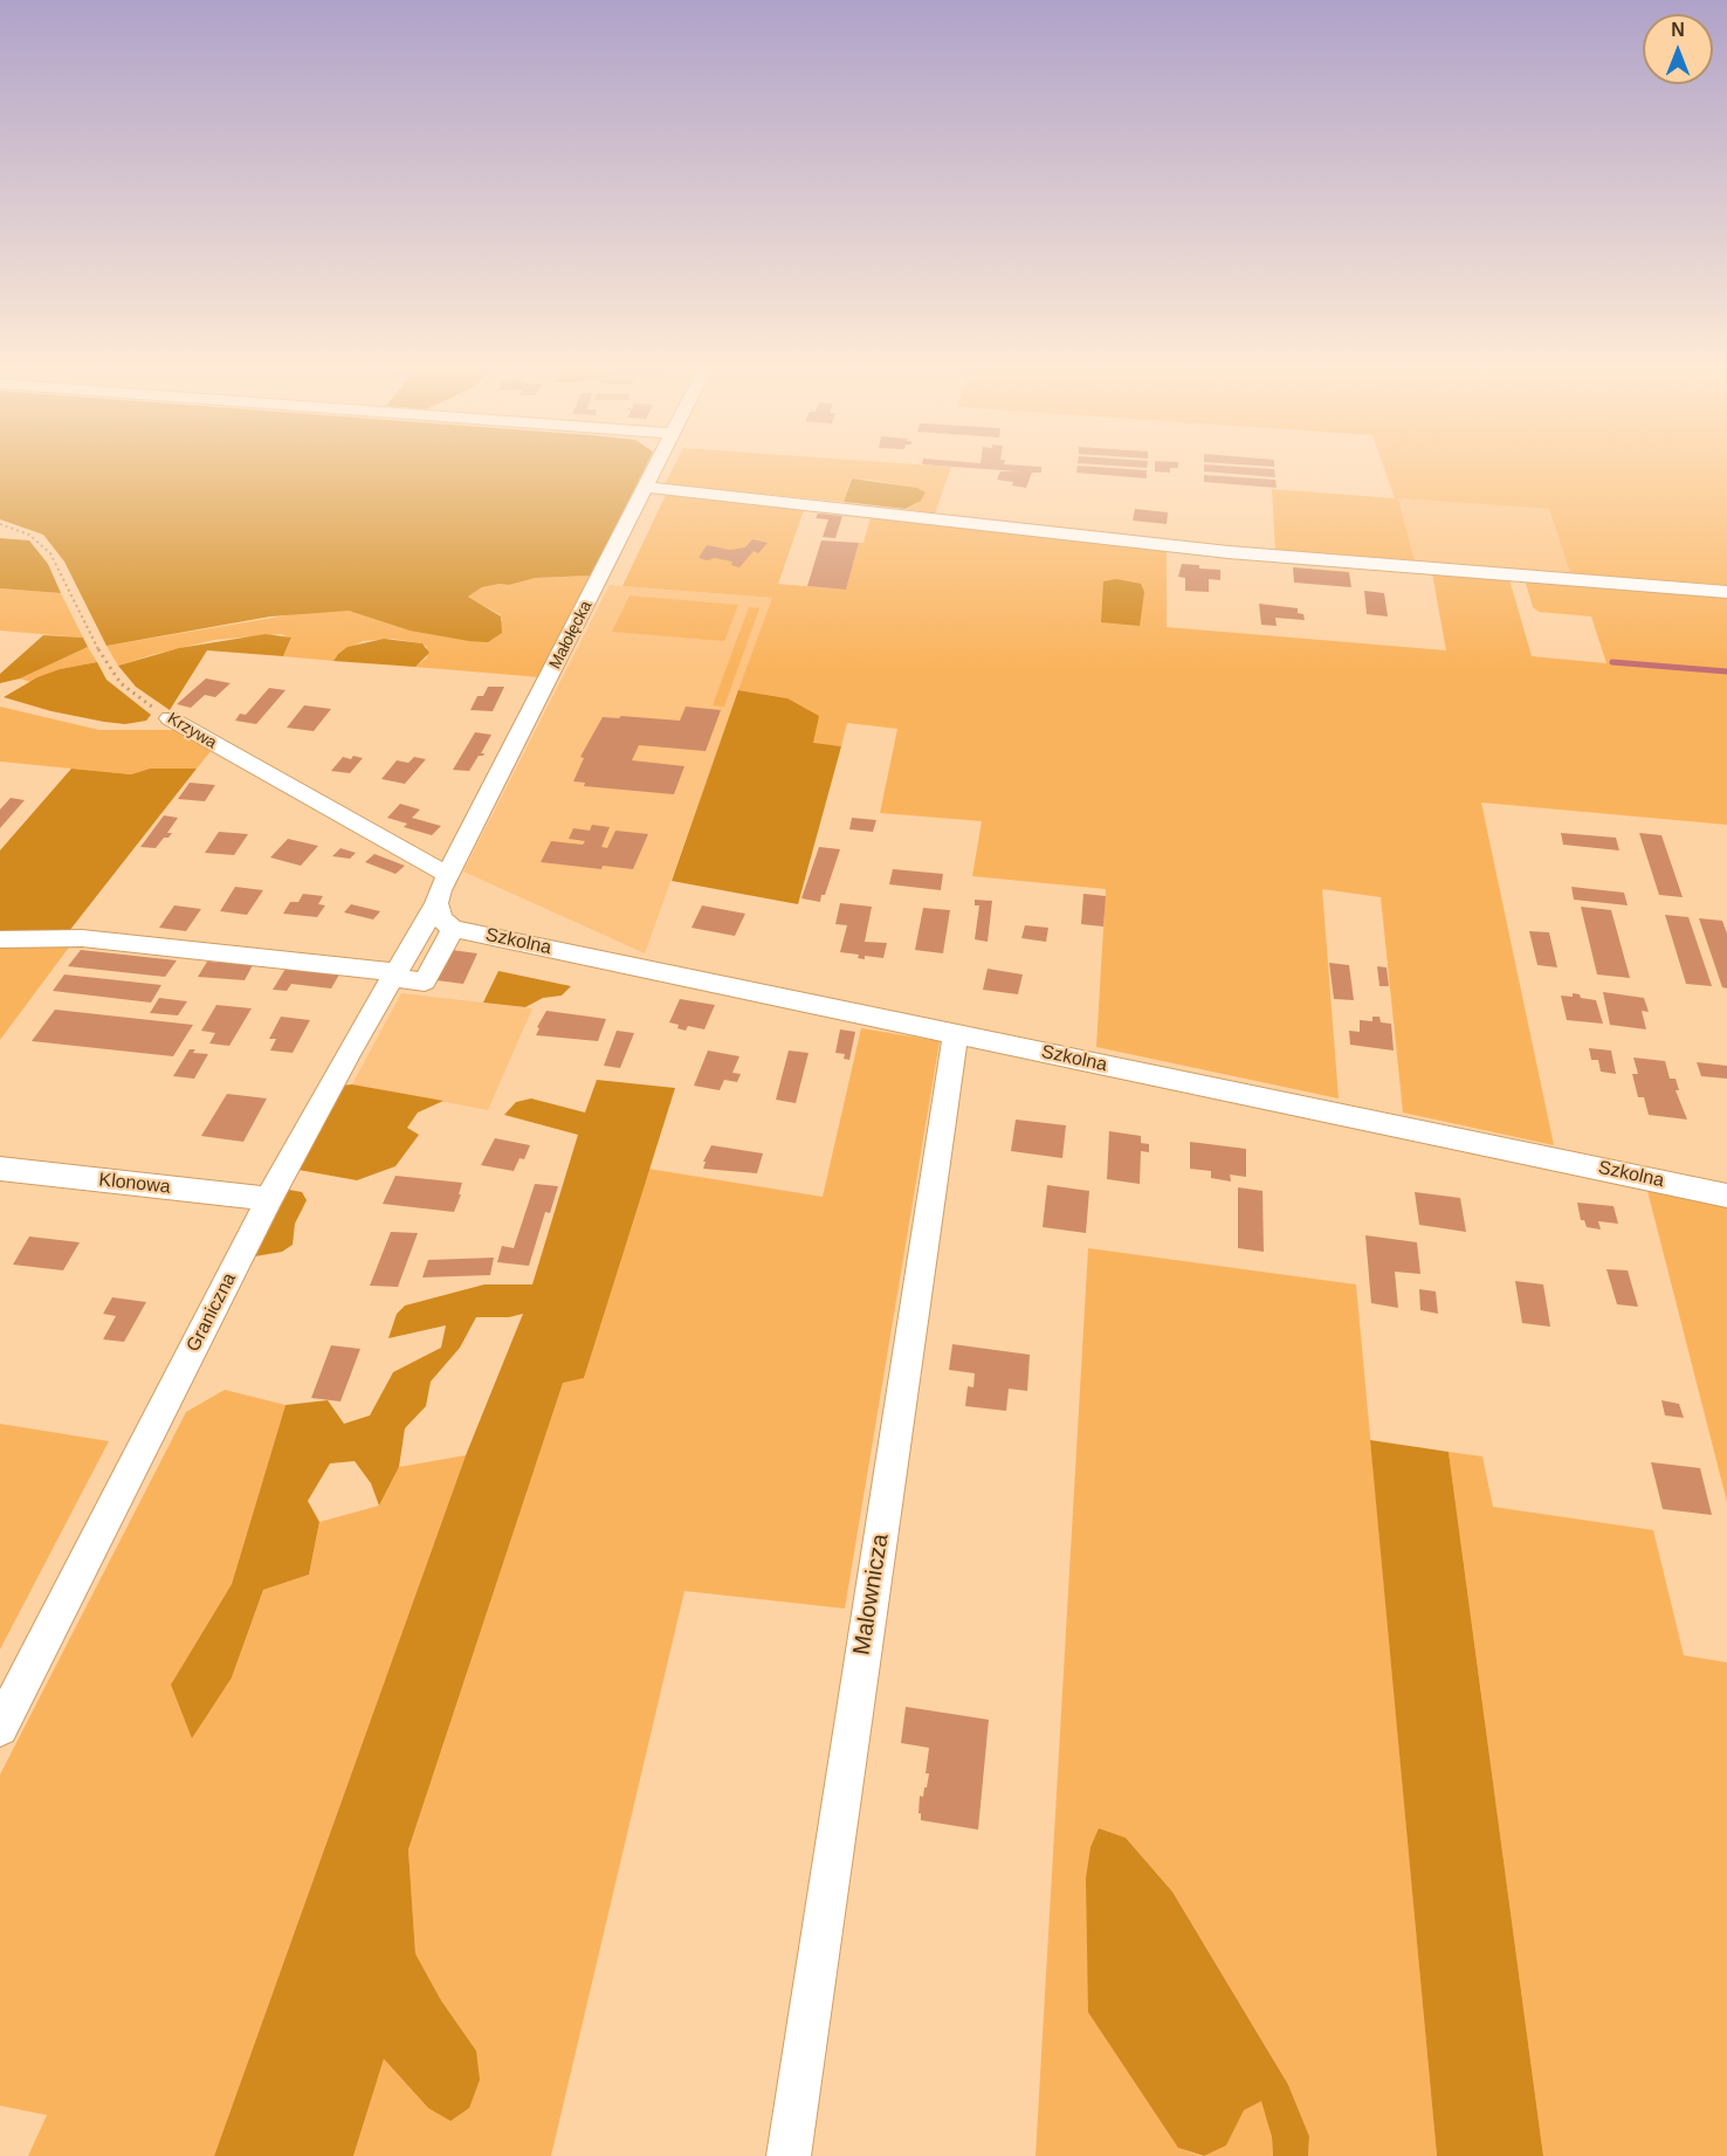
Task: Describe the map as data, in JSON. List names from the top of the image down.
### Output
{
  "streets": {
    "street": [
      "Małołęcka",
      "Krzywa",
      "Szkolna",
      "Klonowa",
      "Graniczna",
      "Malownicza"
    ]
  },
  "crossings": [
    ["Małołęcka", "Krzywa"],
    ["Małołęcka", "Graniczna"],
    ["Szkolna", "Malownicza"],
    ["Klonowa", "Graniczna"]
  ],
  "north": "top"
}
